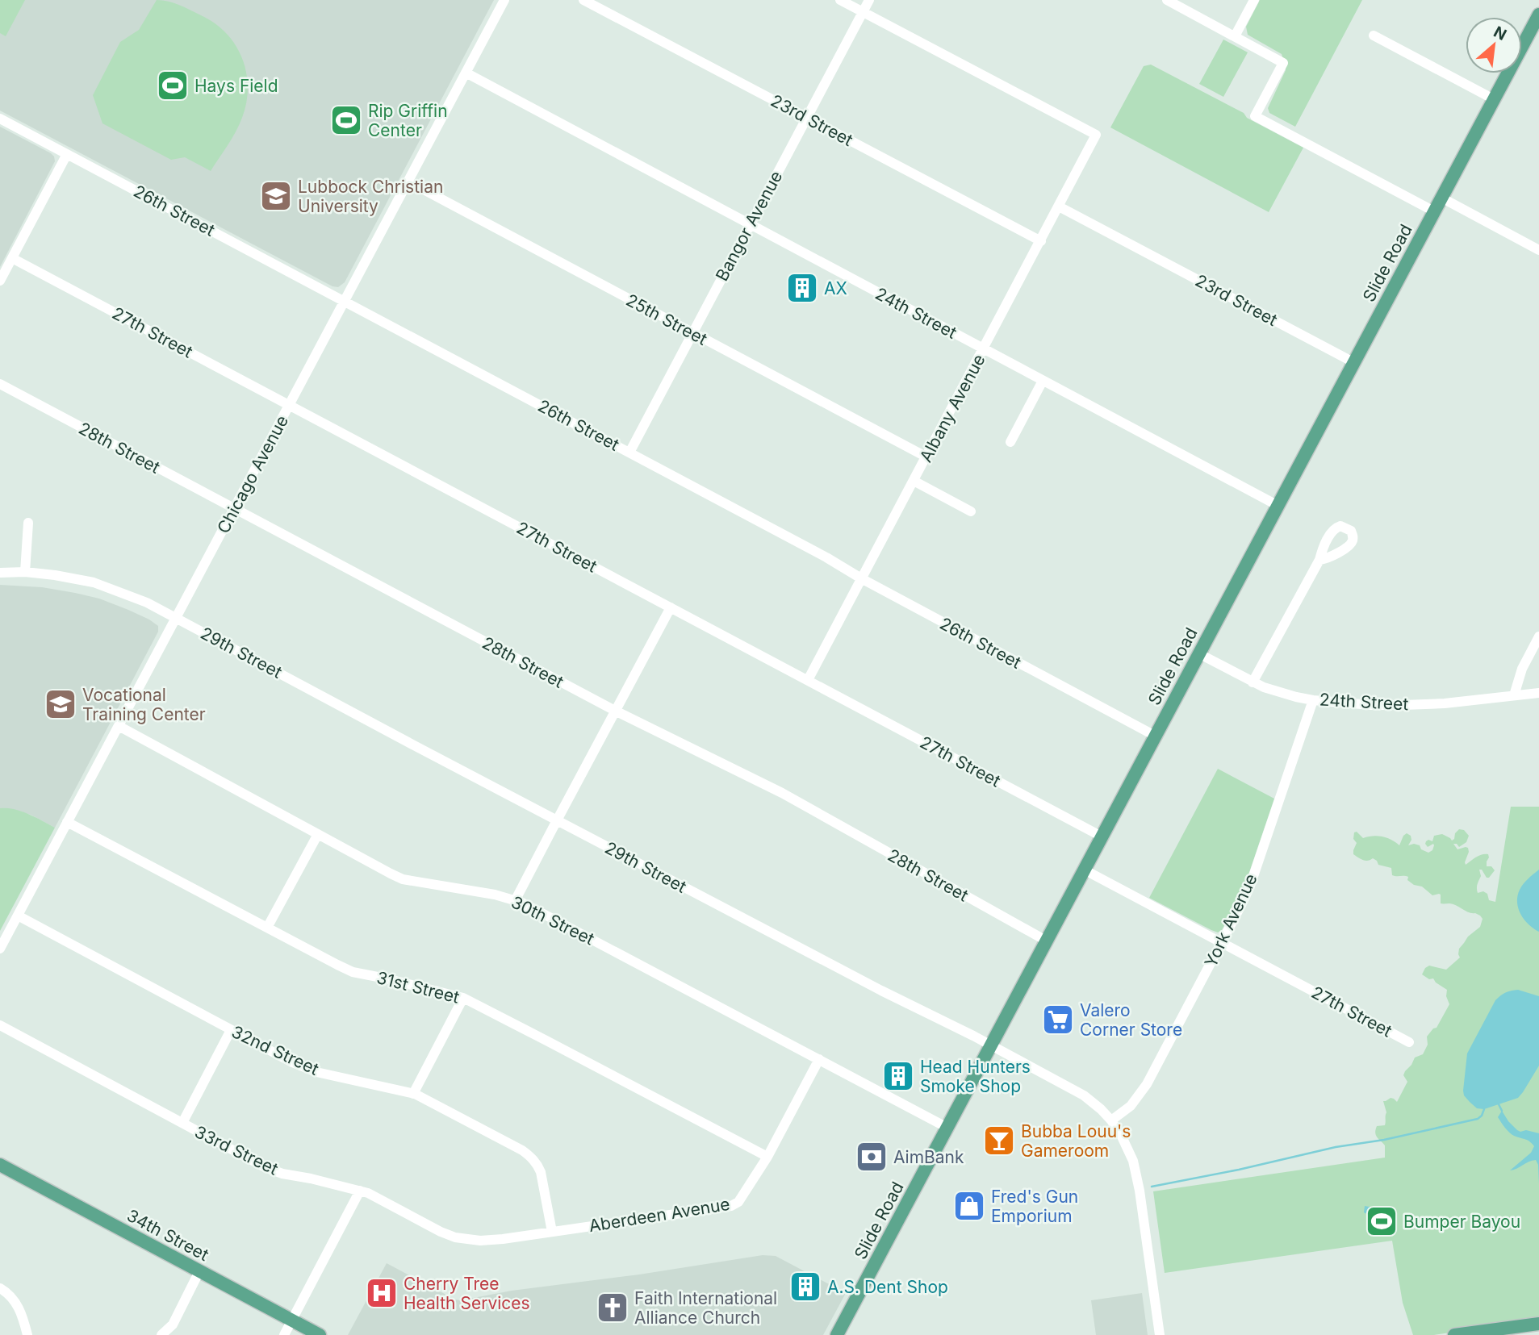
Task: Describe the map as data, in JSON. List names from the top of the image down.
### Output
{
  "streets": {
    "main road": ["Slide Road", "34th Street"],
    "street": [
      "23rd Street",
      "26th Street",
      "Bangor Avenue",
      "24th Street",
      "25th Street",
      "27th Street",
      "Albany Avenue",
      "28th Street",
      "Chicago Avenue",
      "29th Street",
      "30th Street",
      "York Avenue",
      "31st Street",
      "32nd Street",
      "33rd Street",
      "Aberdeen Avenue"
    ]
  },
  "crossings": [
    ["23rd Street", "Bangor Avenue"],
    ["23rd Street", "Slide Road"],
    ["23rd Street", "Albany Avenue"],
    ["26th Street", "Bangor Avenue"],
    ["26th Street", "Slide Road"],
    ["26th Street", "Albany Avenue"],
    ["26th Street", "Chicago Avenue"],
    ["Bangor Avenue", "24th Street"],
    ["Bangor Avenue", "25th Street"],
    ["Bangor Avenue", "Albany Avenue"],
    ["Slide Road", "24th Street"],
    ["Slide Road", "27th Street"],
    ["Slide Road", "28th Street"],
    ["Slide Road", "29th Street"],
    ["Slide Road", "30th Street"],
    ["24th Street", "Albany Avenue"],
    ["24th Street", "Chicago Avenue"],
    ["24th Street", "York Avenue"],
    ["25th Street", "Albany Avenue"],
    ["25th Street", "Chicago Avenue"],
    ["27th Street", "Albany Avenue"],
    ["27th Street", "Chicago Avenue"],
    ["27th Street", "York Avenue"],
    ["28th Street", "Chicago Avenue"],
    ["Chicago Avenue", "29th Street"],
    ["Chicago Avenue", "30th Street"],
    ["Chicago Avenue", "31st Street"],
    ["Chicago Avenue", "32nd Street"],
    ["29th Street", "York Avenue"],
    ["30th Street", "Aberdeen Avenue"],
    ["31st Street", "Aberdeen Avenue"],
    ["32nd Street", "33rd Street"],
    ["32nd Street", "Aberdeen Avenue"],
    ["33rd Street", "Aberdeen Avenue"]
  ],
  "places": {
    "sports": ["Hays Field", "Rip Griffin Center", "Bumper Bayou"],
    "school or university": ["Lubbock Christian University", "Vocational Training Center"],
    "building": ["AX", "Head Hunters Smoke Shop", "A.S. Dent Shop"],
    "supermarket": ["Valero Corner Store"],
    "bar": ["Bubba Louu's Gameroom"],
    "bank": ["AimBank"],
    "shop": ["Fred's Gun Emporium"],
    "hospital": ["Cherry Tree Health Services"],
    "church": ["Faith International Alliance Church"]
  },
  "north": "top right"
}
